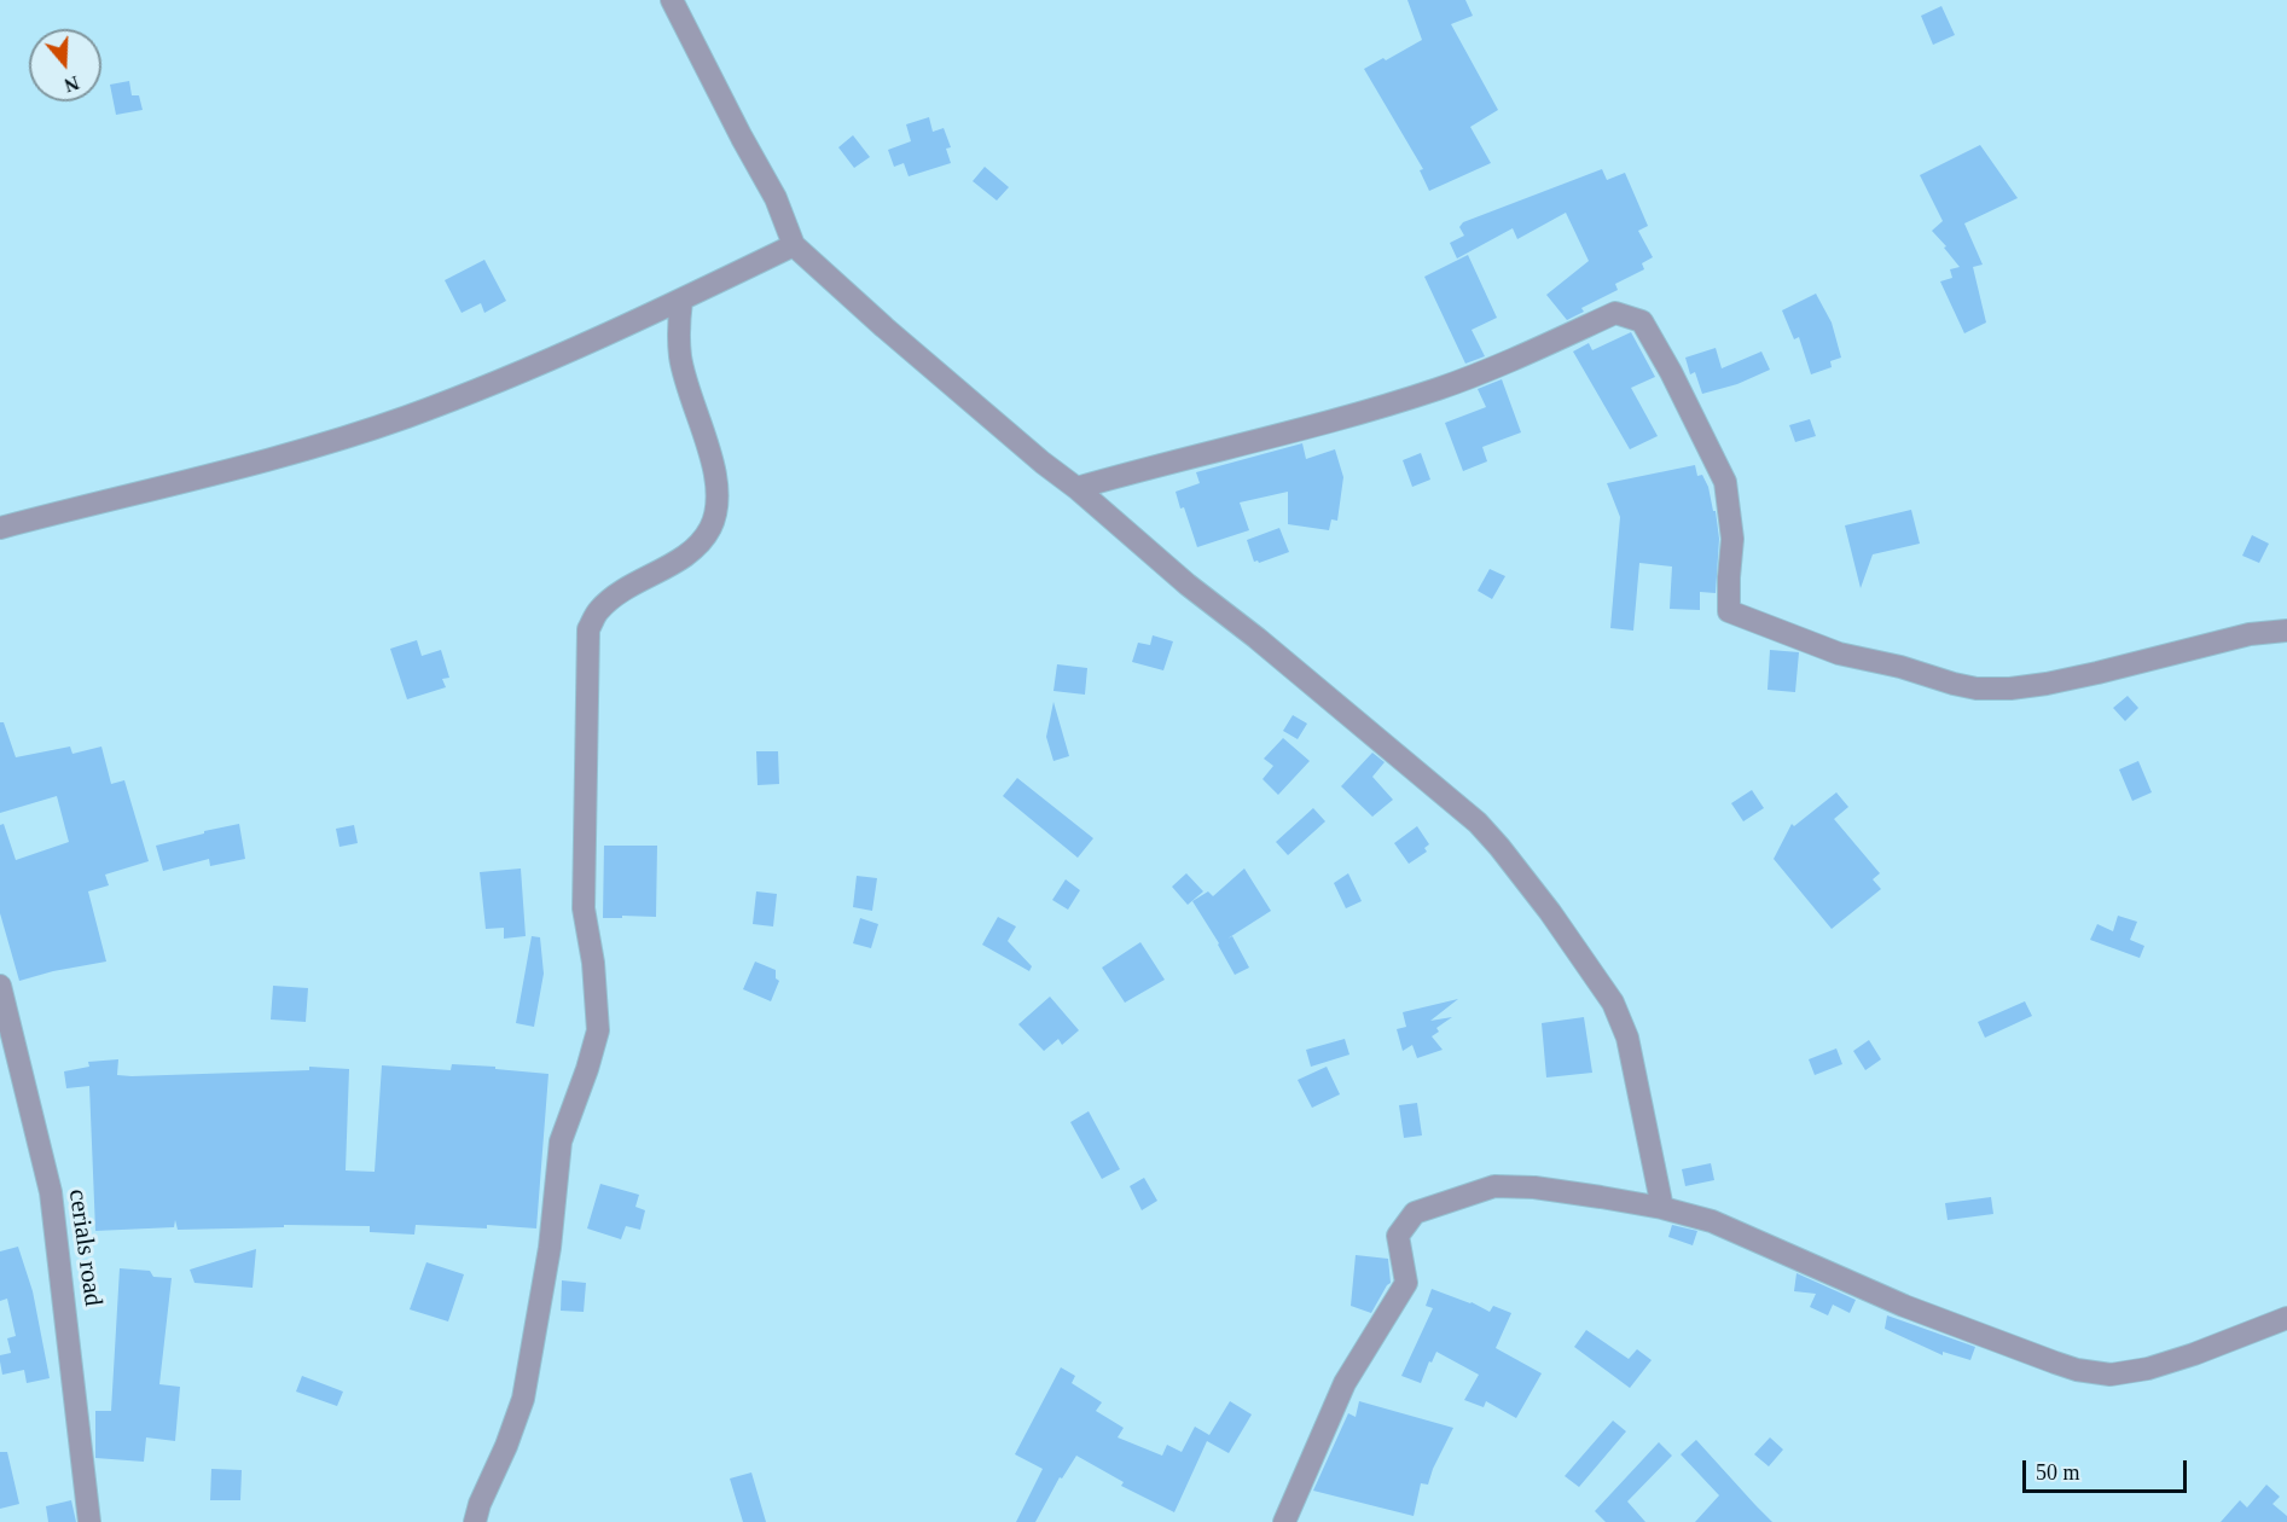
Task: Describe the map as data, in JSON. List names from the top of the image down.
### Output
{
  "streets": {
    "street": ["cerials road"]
  },
  "scale_bar": "50 m",
  "north": "bottom"
}
